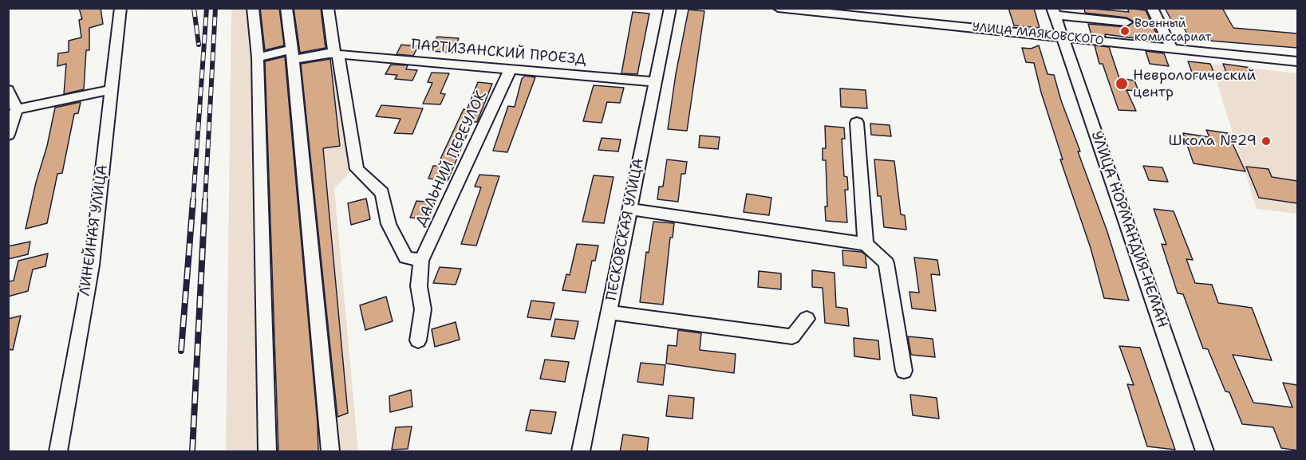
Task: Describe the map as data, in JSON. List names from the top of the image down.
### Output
{
  "streets": {
    "street": [
      "УЛИЦА МАЯКОВСКОГО",
      "ПАРТИЗАНСКИЙ ПРОЕЗД",
      "ДАЛЬНИЙ ПЕРЕУЛОК",
      "ПЕСКОВСКАЯ УЛИЦА",
      "УЛИЦА НОРМАНДИЯ-НЕМАН",
      "ЛИНЕЙНАЯ УЛИЦА"
    ]
  },
  "crossings": [
    ["УЛИЦА МАЯКОВСКОГО", "УЛИЦА НОРМАНДИЯ-НЕМАН"],
    ["ПАРТИЗАНСКИЙ ПРОЕЗД", "ДАЛЬНИЙ ПЕРЕУЛОК"],
    ["ПАРТИЗАНСКИЙ ПРОЕЗД", "ПЕСКОВСКАЯ УЛИЦА"]
  ],
  "places": ["Военный комиссариат", "Неврологический центр", "Школа №29"]
}
